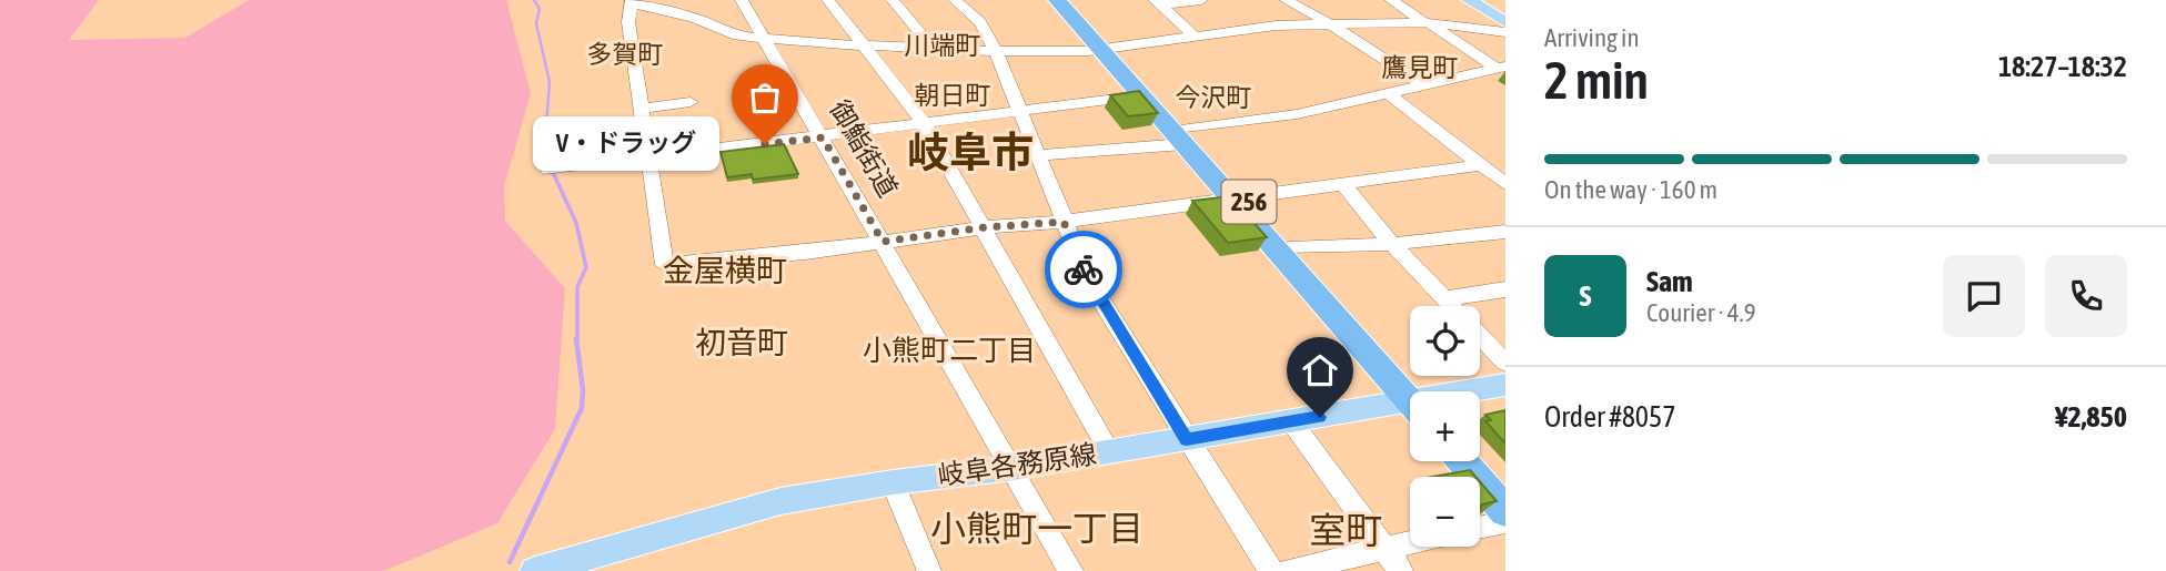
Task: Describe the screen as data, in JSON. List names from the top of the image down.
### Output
{
  "streets": {
    "highway": ["256"],
    "main road": ["岐阜各務原線"],
    "street": ["御鮨街道"]
  },
  "crossings": [
    ["御鮨街道", "岐阜各務原線"]
  ],
  "districts": [
    "川端町",
    "多賀町",
    "鷹見町",
    "朝日町",
    "今沢町",
    "岐阜市",
    "金屋横町",
    "初音町",
    "小熊町二丁目",
    "小熊町一丁目",
    "室町"
  ],
  "places": ["V・ドラッグ"],
  "page": {
    "heading": ["2 min", "Arriving in", "18:27–18:32"],
    "panel": [
      "Sam",
      "Courier · 4.9",
      "Order #8057",
      "¥2,850"
    ],
    "bubble": "V・ドラッグ",
    "bar": "On the way · 160 m",
    "round": "S",
    "map_buttons": ["+", "−"]
  }
}
